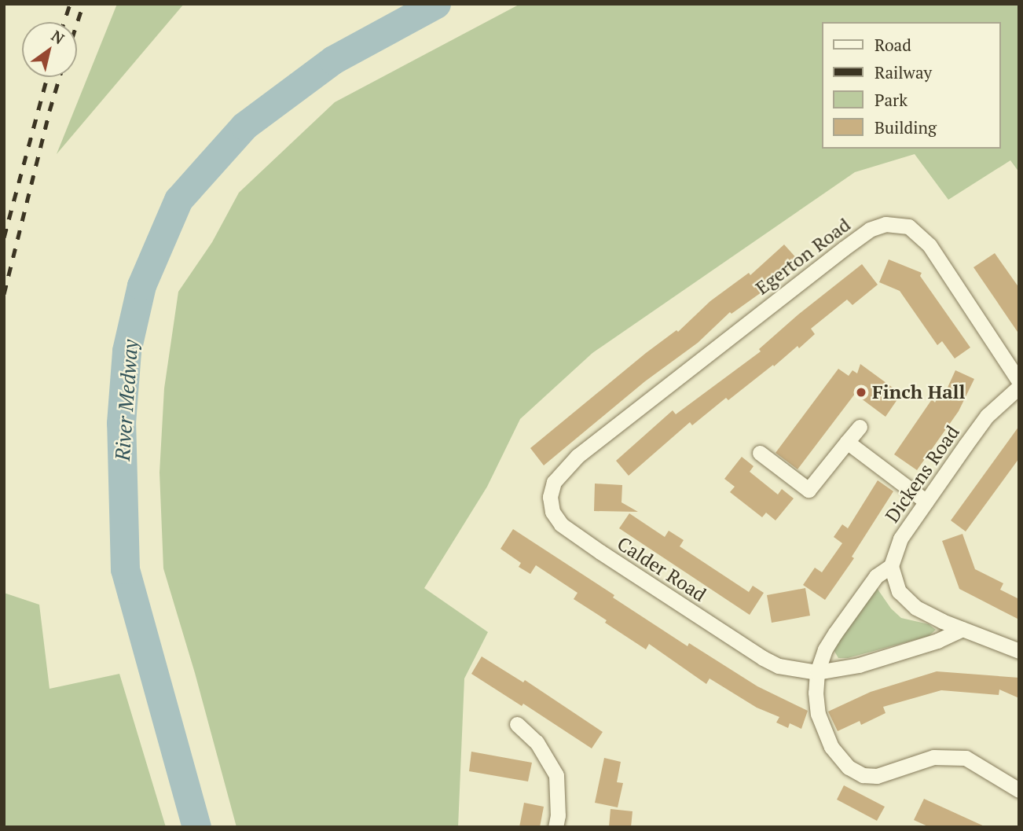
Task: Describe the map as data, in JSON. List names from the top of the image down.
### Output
{
  "streets": {
    "street": ["Egerton Road", "Dickens Road", "Calder Road"]
  },
  "crossings": [
    ["Egerton Road", "Calder Road"]
  ],
  "water": ["River Medway"],
  "places": ["Finch Hall"],
  "legend": [
    "Road",
    "Railway",
    "Park",
    "Building"
  ],
  "north": "top right"
}
